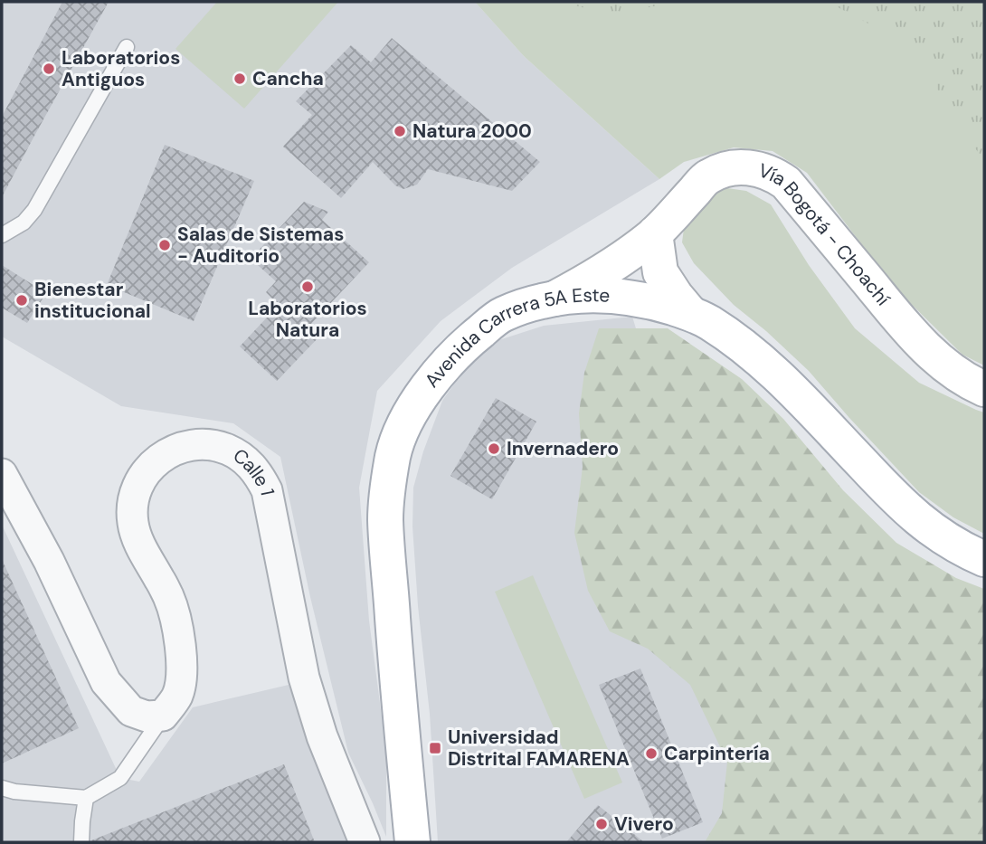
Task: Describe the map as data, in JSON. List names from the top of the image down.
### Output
{
  "streets": {
    "main road": ["Vía Bogotá - Choachí", "Avenida Carrera 5A Este"],
    "street": ["Calle 1"]
  },
  "crossings": [
    ["Vía Bogotá - Choachí", "Avenida Carrera 5A Este"]
  ],
  "places": {
    "other": [
      "Laboratorios Antiguos",
      "Cancha",
      "Natura 2000",
      "Salas de Sistemas - Auditorio",
      "Laboratorios Natura",
      "Bienestar institucional",
      "Invernadero",
      "Carpintería",
      "Vivero"
    ],
    "transit": ["Universidad Distrital FAMARENA"]
  }
}
